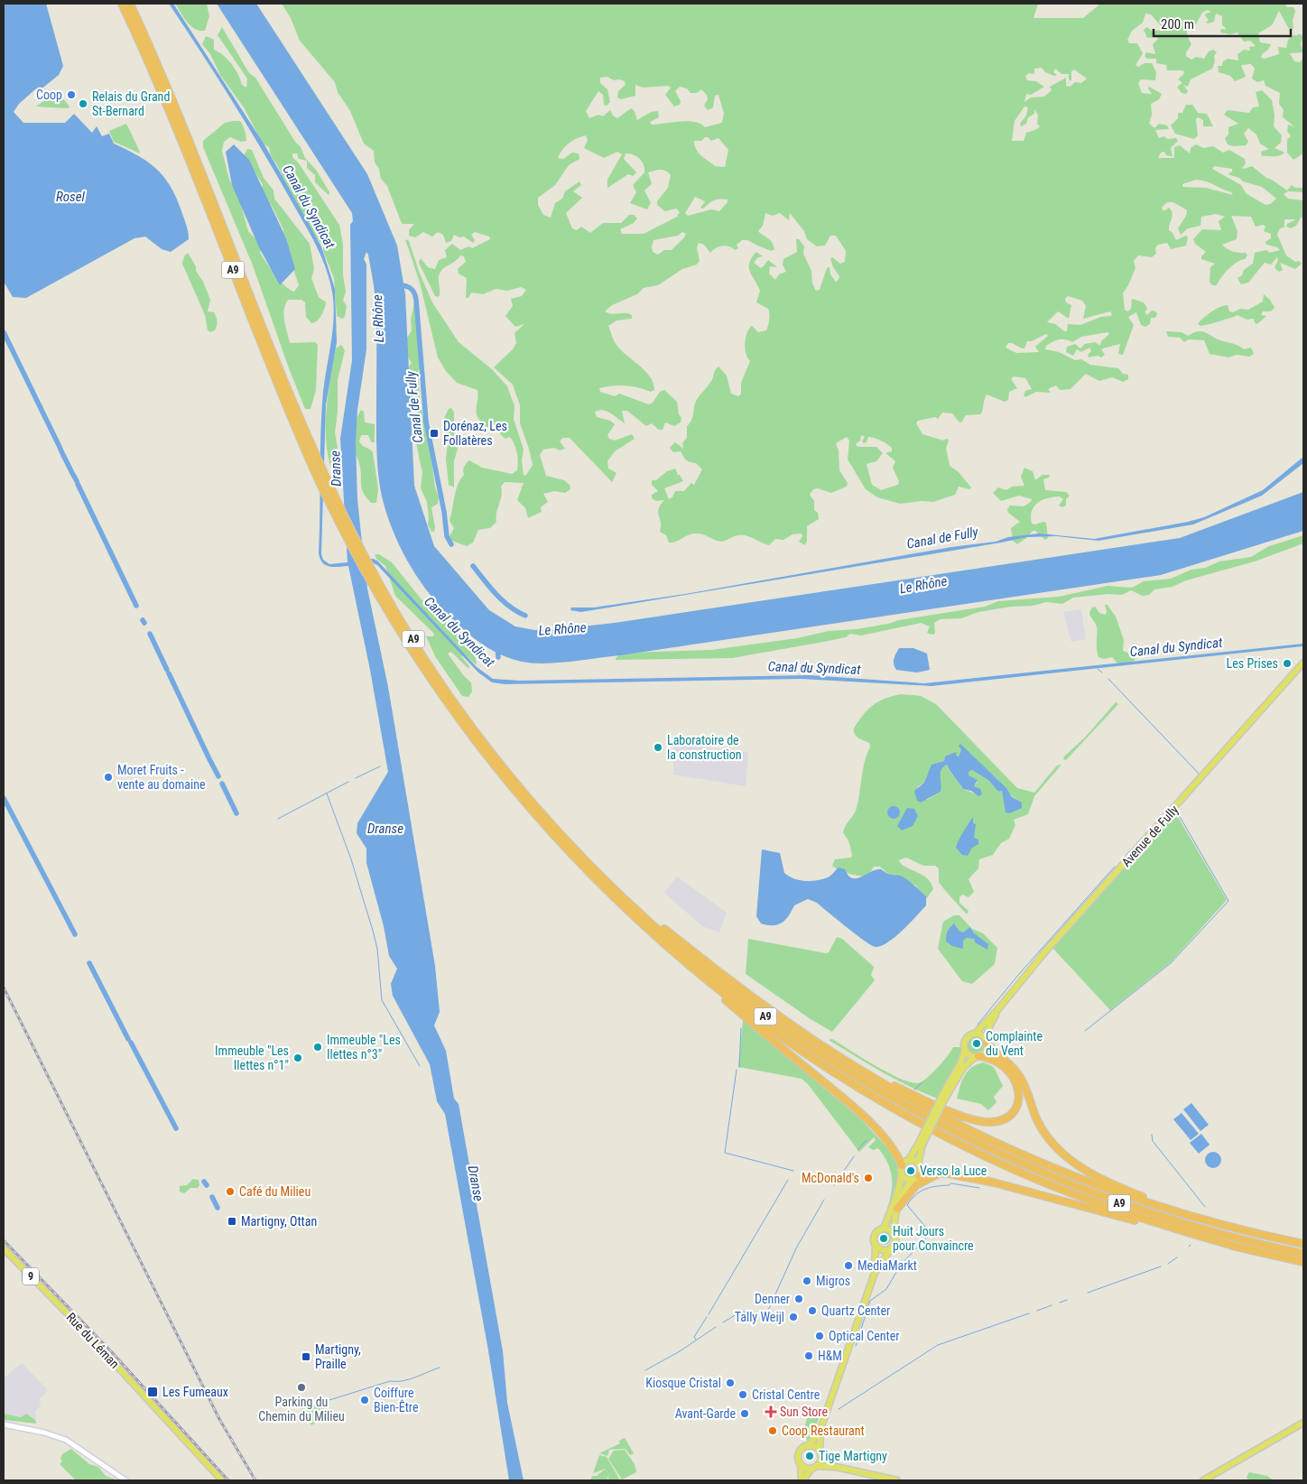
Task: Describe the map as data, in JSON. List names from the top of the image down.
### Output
{
  "streets": {
    "highway": ["A9"],
    "main road": ["Avenue de Fully", "9", "Rue du Léman"]
  },
  "water": [
    "Rosel",
    "Canal du Syndicat",
    "Le Rhône",
    "Canal de Fully",
    "Dranse"
  ],
  "places": {
    "other": [
      "Coop",
      "Relais du Grand St-Bernard",
      "Les Prises",
      "Laboratoire de la construction",
      "Moret Fruits - vente au domaine",
      "Complainte du Vent",
      "Immeuble \"Les Ilettes n°3\"",
      "Immeuble \"Les Ilettes n°1\"",
      "Verso la Luce",
      "McDonald's",
      "Café du Milieu",
      "Huit Jours pour Convaincre",
      "MediaMarkt",
      "Migros",
      "Denner",
      "Quartz Center",
      "Tally Weijl",
      "Optical Center",
      "H&M",
      "Kiosque Cristal",
      "Parking du Chemin du Milieu",
      "Cristal Centre",
      "Coiffure Bien-Être",
      "Avant-Garde",
      "Coop Restaurant",
      "Tige Martigny"
    ],
    "transit": [
      "Dorénaz, Les Follatères",
      "Martigny, Ottan",
      "Martigny, Praille",
      "Les Fumeaux"
    ],
    "health": ["Sun Store"]
  },
  "scale_bar": "200 m"
}
